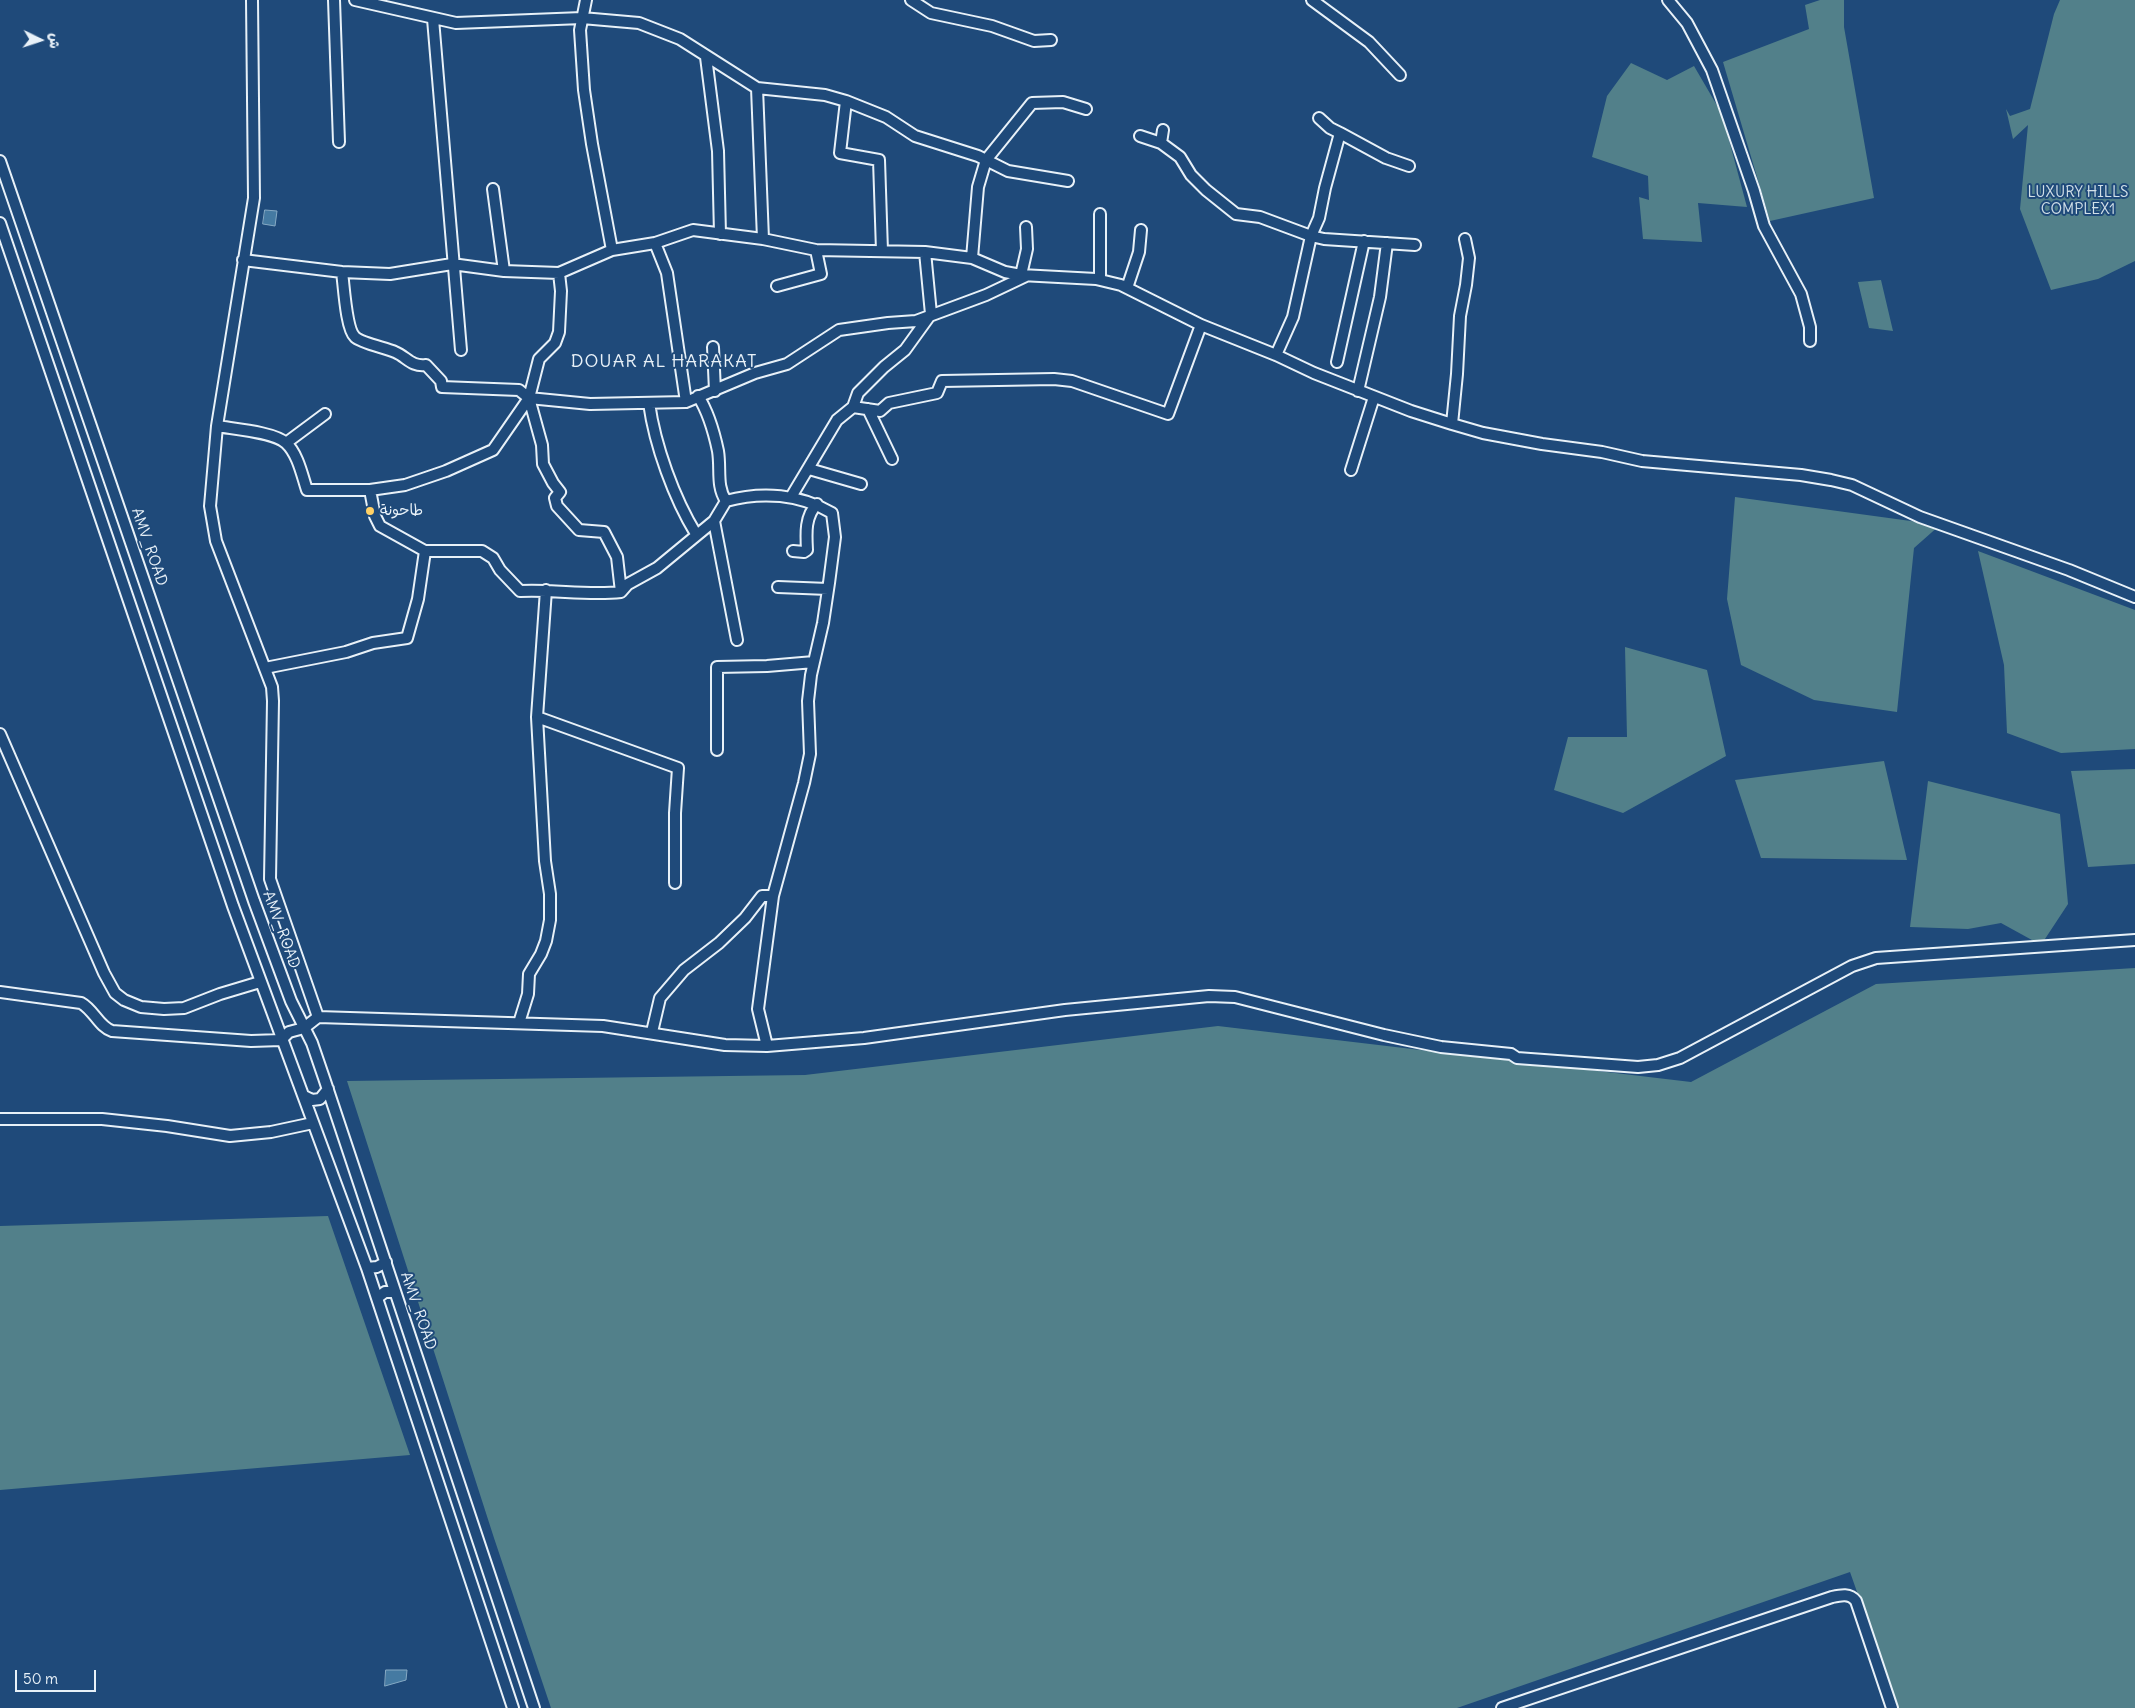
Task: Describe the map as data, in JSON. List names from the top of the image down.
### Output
{
  "streets": {
    "street": ["AMV_ROAD"]
  },
  "districts": ["DOUAR AL HARAKAT"],
  "parks": ["LUXURY HILLS COMPLEX1"],
  "places": ["طاحونة"],
  "scale_bar": "50 m",
  "north": "right"
}
